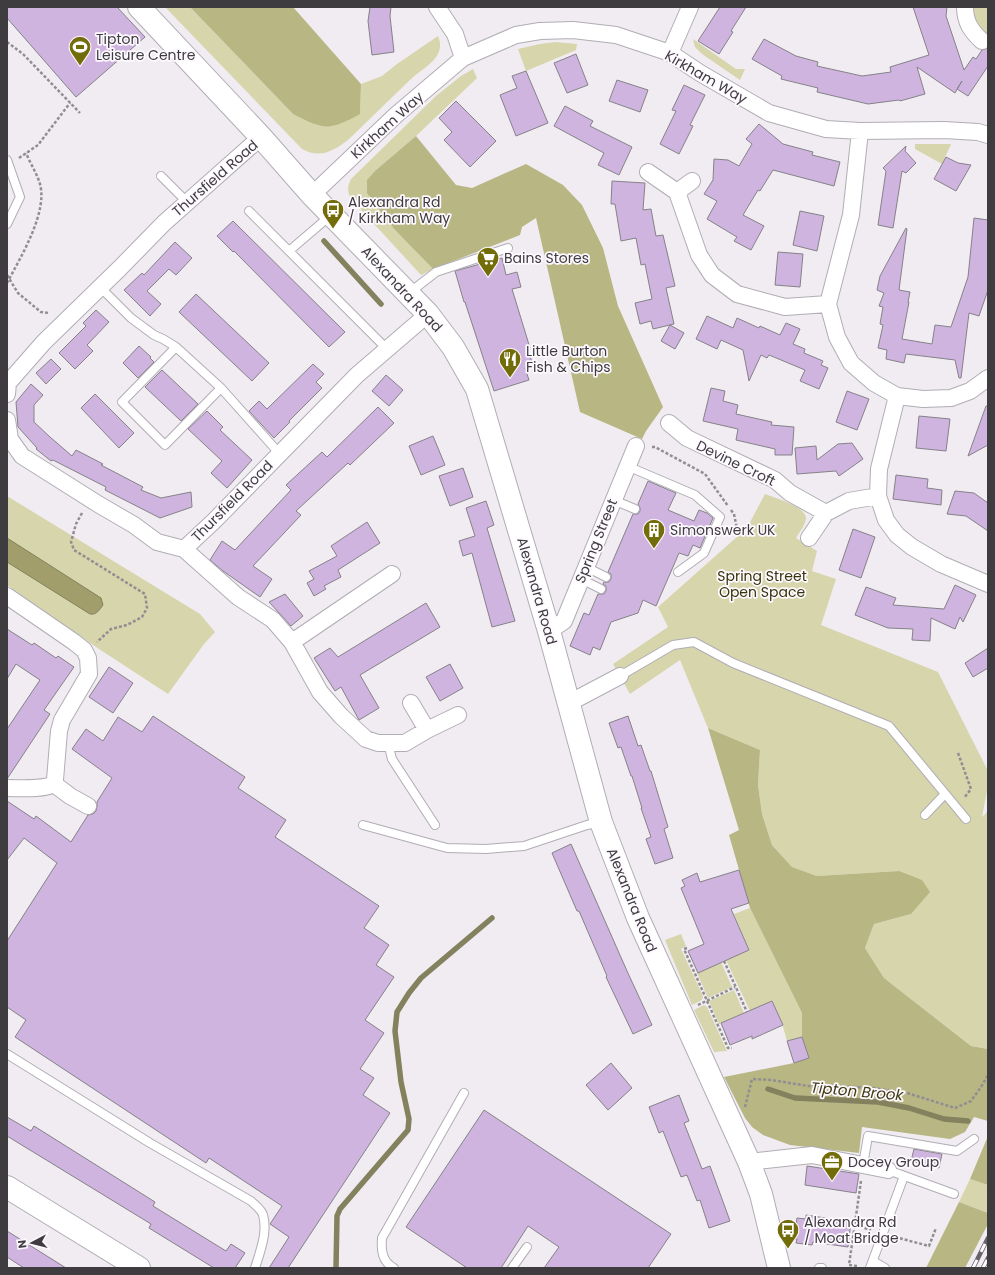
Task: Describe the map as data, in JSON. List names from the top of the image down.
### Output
{
  "streets": {
    "main road": ["Alexandra Road"],
    "street": [
      "Kirkham Way",
      "Thursfield Road",
      "Devine Croft",
      "Spring Street"
    ]
  },
  "crossings": [
    ["Kirkham Way", "Alexandra Road"],
    ["Thursfield Road", "Alexandra Road"],
    ["Alexandra Road", "Spring Street"]
  ],
  "water": ["Tipton Brook"],
  "parks": ["Spring Street Open Space"],
  "places": {
    "sports": ["Tipton Leisure Centre"],
    "bus stop": ["Alexandra Rd / Kirkham Way", "Alexandra Rd / Moat Bridge"],
    "supermarket": ["Bains Stores"],
    "restaurant": ["Little Burton Fish & Chips"],
    "building": ["Simonswerk UK"],
    "office": ["Docey Group"]
  },
  "north": "left"
}
